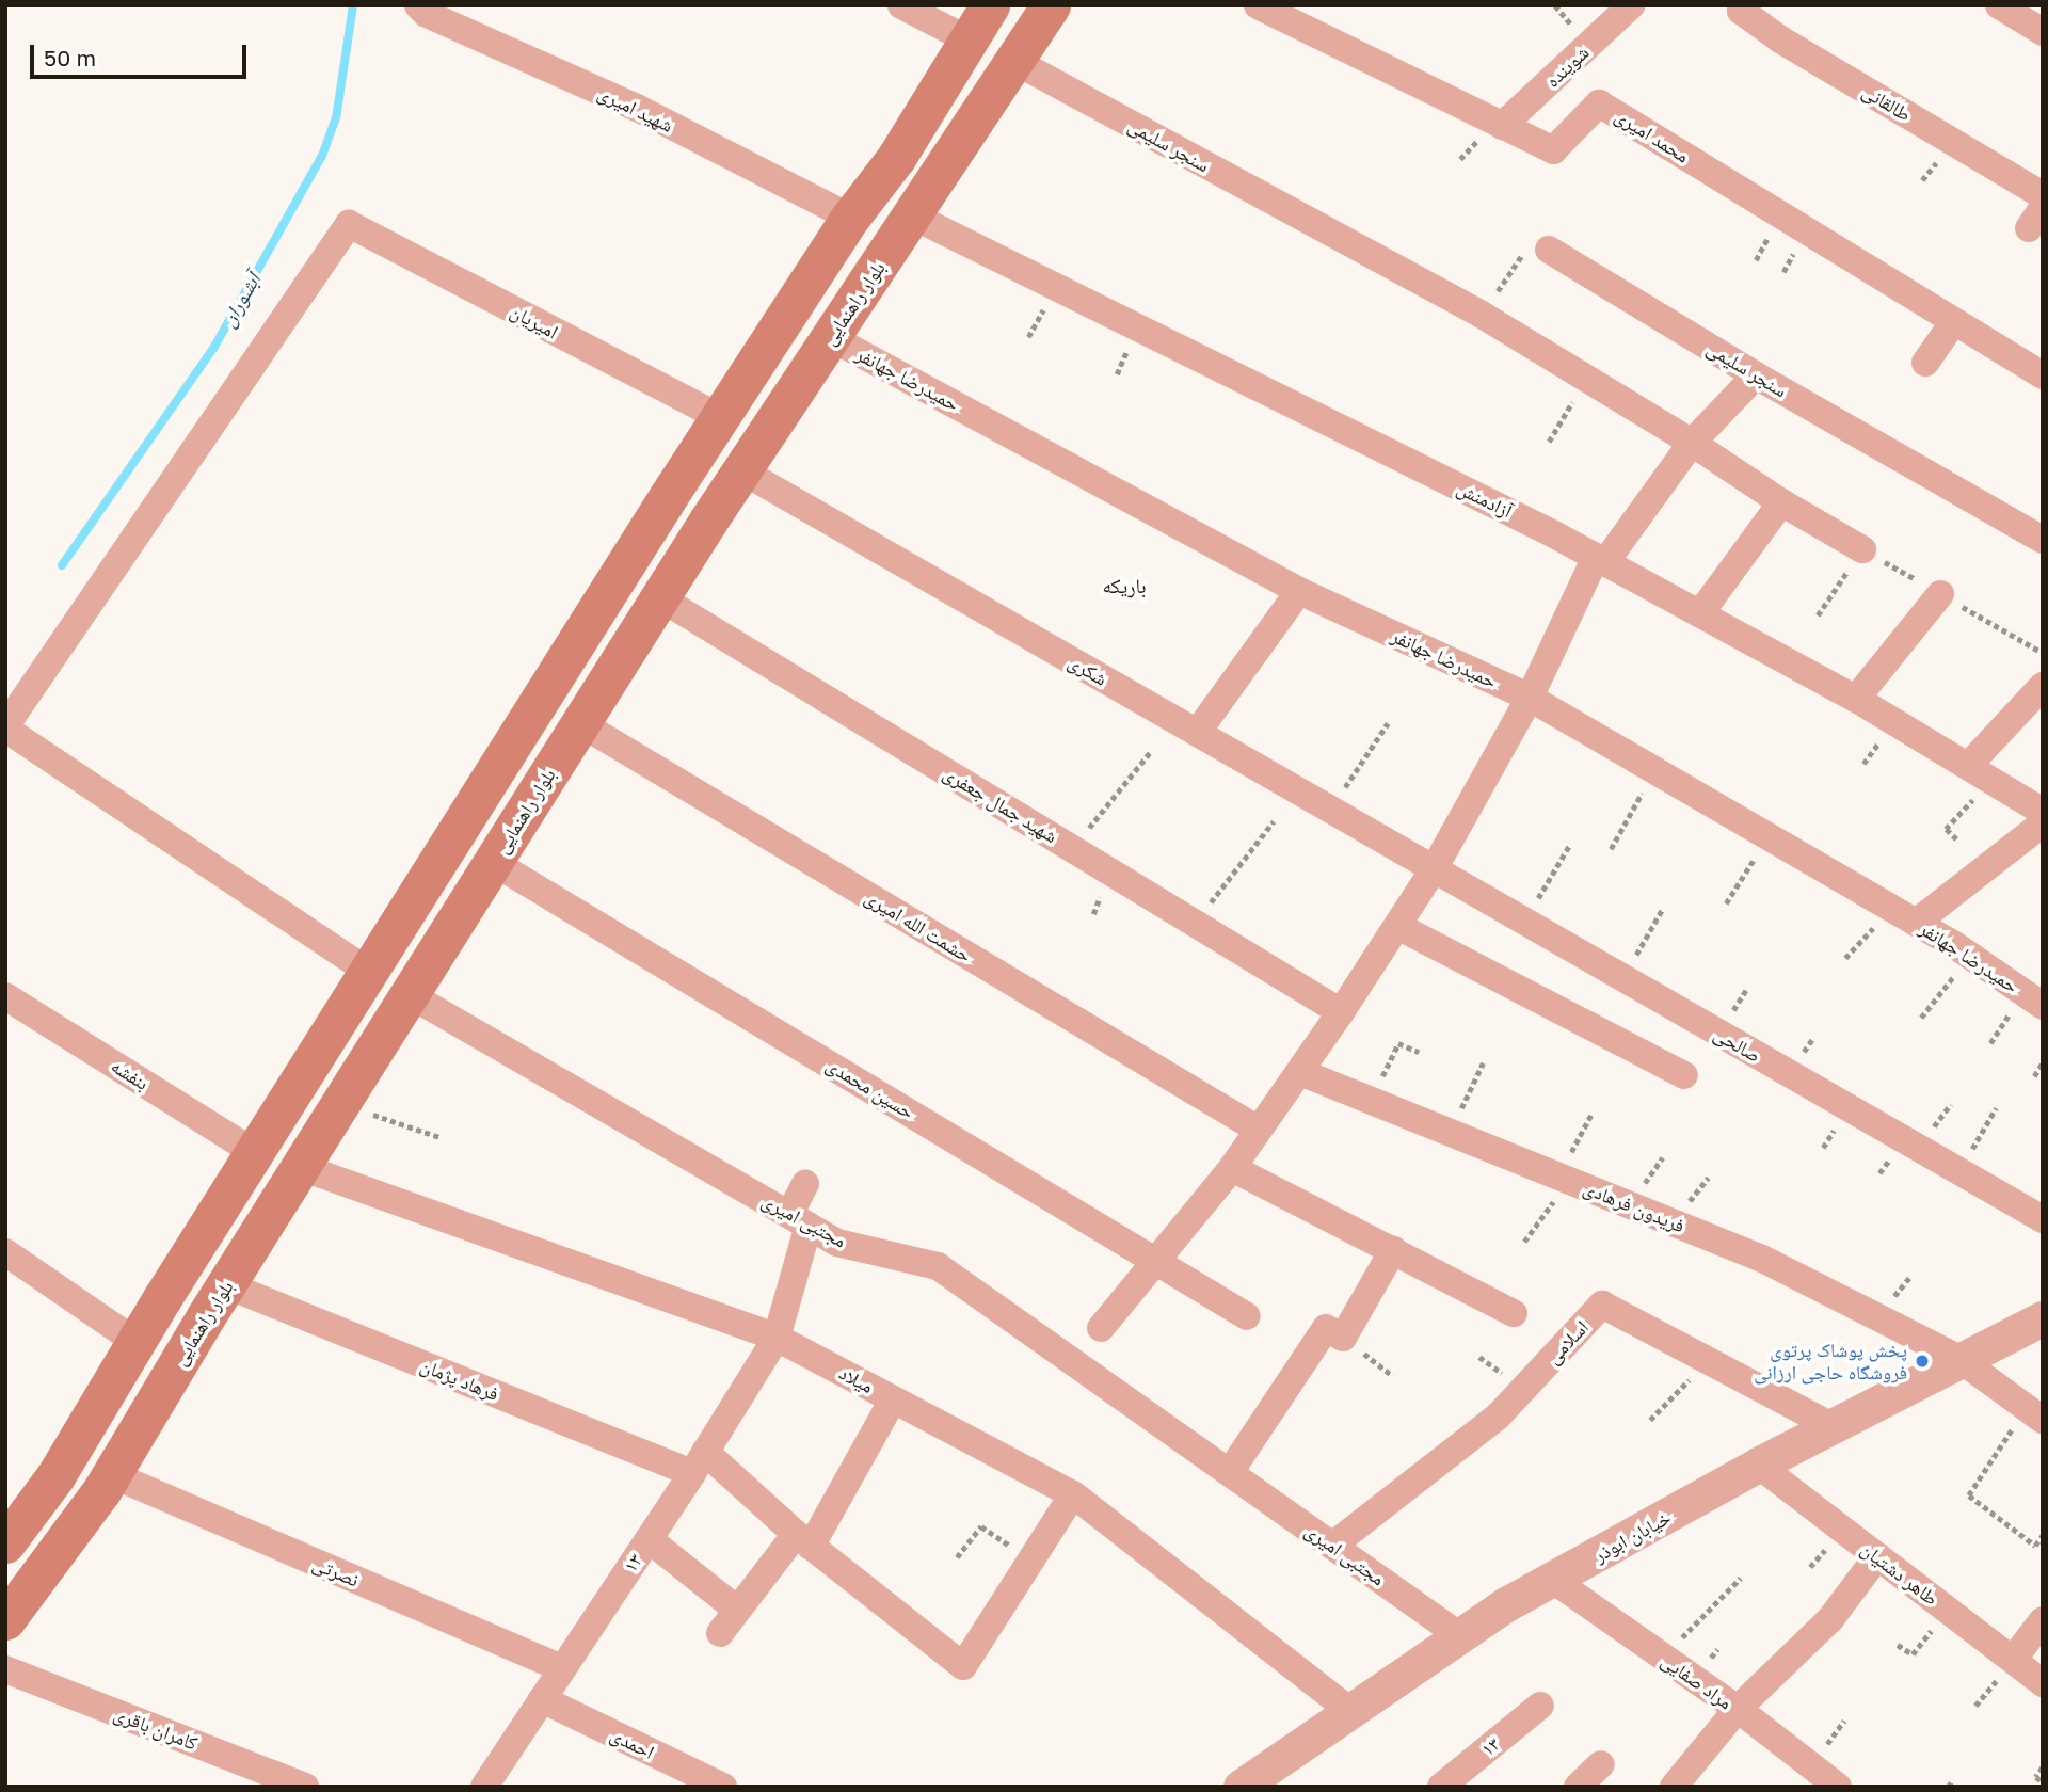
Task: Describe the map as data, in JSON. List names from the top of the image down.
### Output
{
  "streets": {
    "main road": ["بلوار راهنمایی"],
    "street": [
      "شوینده",
      "طالقانی",
      "شهید امیری",
      "محمد امیری",
      "سنجر سلیمی",
      "امیریان",
      "حمیدرضا جهانفر",
      "آزادمنش",
      "شکری",
      "شهید جمال جعفری",
      "حشمت الله امیری",
      "صالحی",
      "بنفشه",
      "حسین محمدی",
      "فریدون فرهادی",
      "مجتبی امیری",
      "اسلامی",
      "فرهاد پژمان",
      "میلاد",
      "خیابان ابوذر",
      "۱۳",
      "نصرتی",
      "طاهر دشتیان",
      "مراد صفایی",
      "کامران باقری",
      "احمدی"
    ]
  },
  "crossings": [
    ["شوینده", "محمد امیری"],
    ["سنجر سلیمی", "بلوار راهنمایی"],
    ["بلوار راهنمایی", "حمیدرضا جهانفر"],
    ["بلوار راهنمایی", "آزادمنش"],
    ["بلوار راهنمایی", "شکری"],
    ["بلوار راهنمایی", "شهید جمال جعفری"],
    ["بلوار راهنمایی", "حشمت الله امیری"],
    ["بلوار راهنمایی", "حسین محمدی"],
    ["بلوار راهنمایی", "مجتبی امیری"],
    ["بلوار راهنمایی", "فرهاد پژمان"],
    ["بلوار راهنمایی", "میلاد"],
    ["بلوار راهنمایی", "نصرتی"],
    ["شکری", "صالحی"],
    ["فریدون فرهادی", "خیابان ابوذر"],
    ["مجتبی امیری", "اسلامی"],
    ["مجتبی امیری", "خیابان ابوذر"],
    ["مجتبی امیری", "۱۳"],
    ["اسلامی", "خیابان ابوذر"],
    ["فرهاد پژمان", "۱۳"],
    ["میلاد", "خیابان ابوذر"],
    ["میلاد", "۱۳"],
    ["خیابان ابوذر", "طاهر دشتیان"],
    ["خیابان ابوذر", "مراد صفایی"],
    ["۱۳", "نصرتی"],
    ["۱۳", "احمدی"]
  ],
  "districts": ["باریکه"],
  "water": ["آبشوران"],
  "places": ["پخش پوشاک پرتوی فروشگاه حاجی ارزانی"],
  "scale_bar": "50 m"
}
